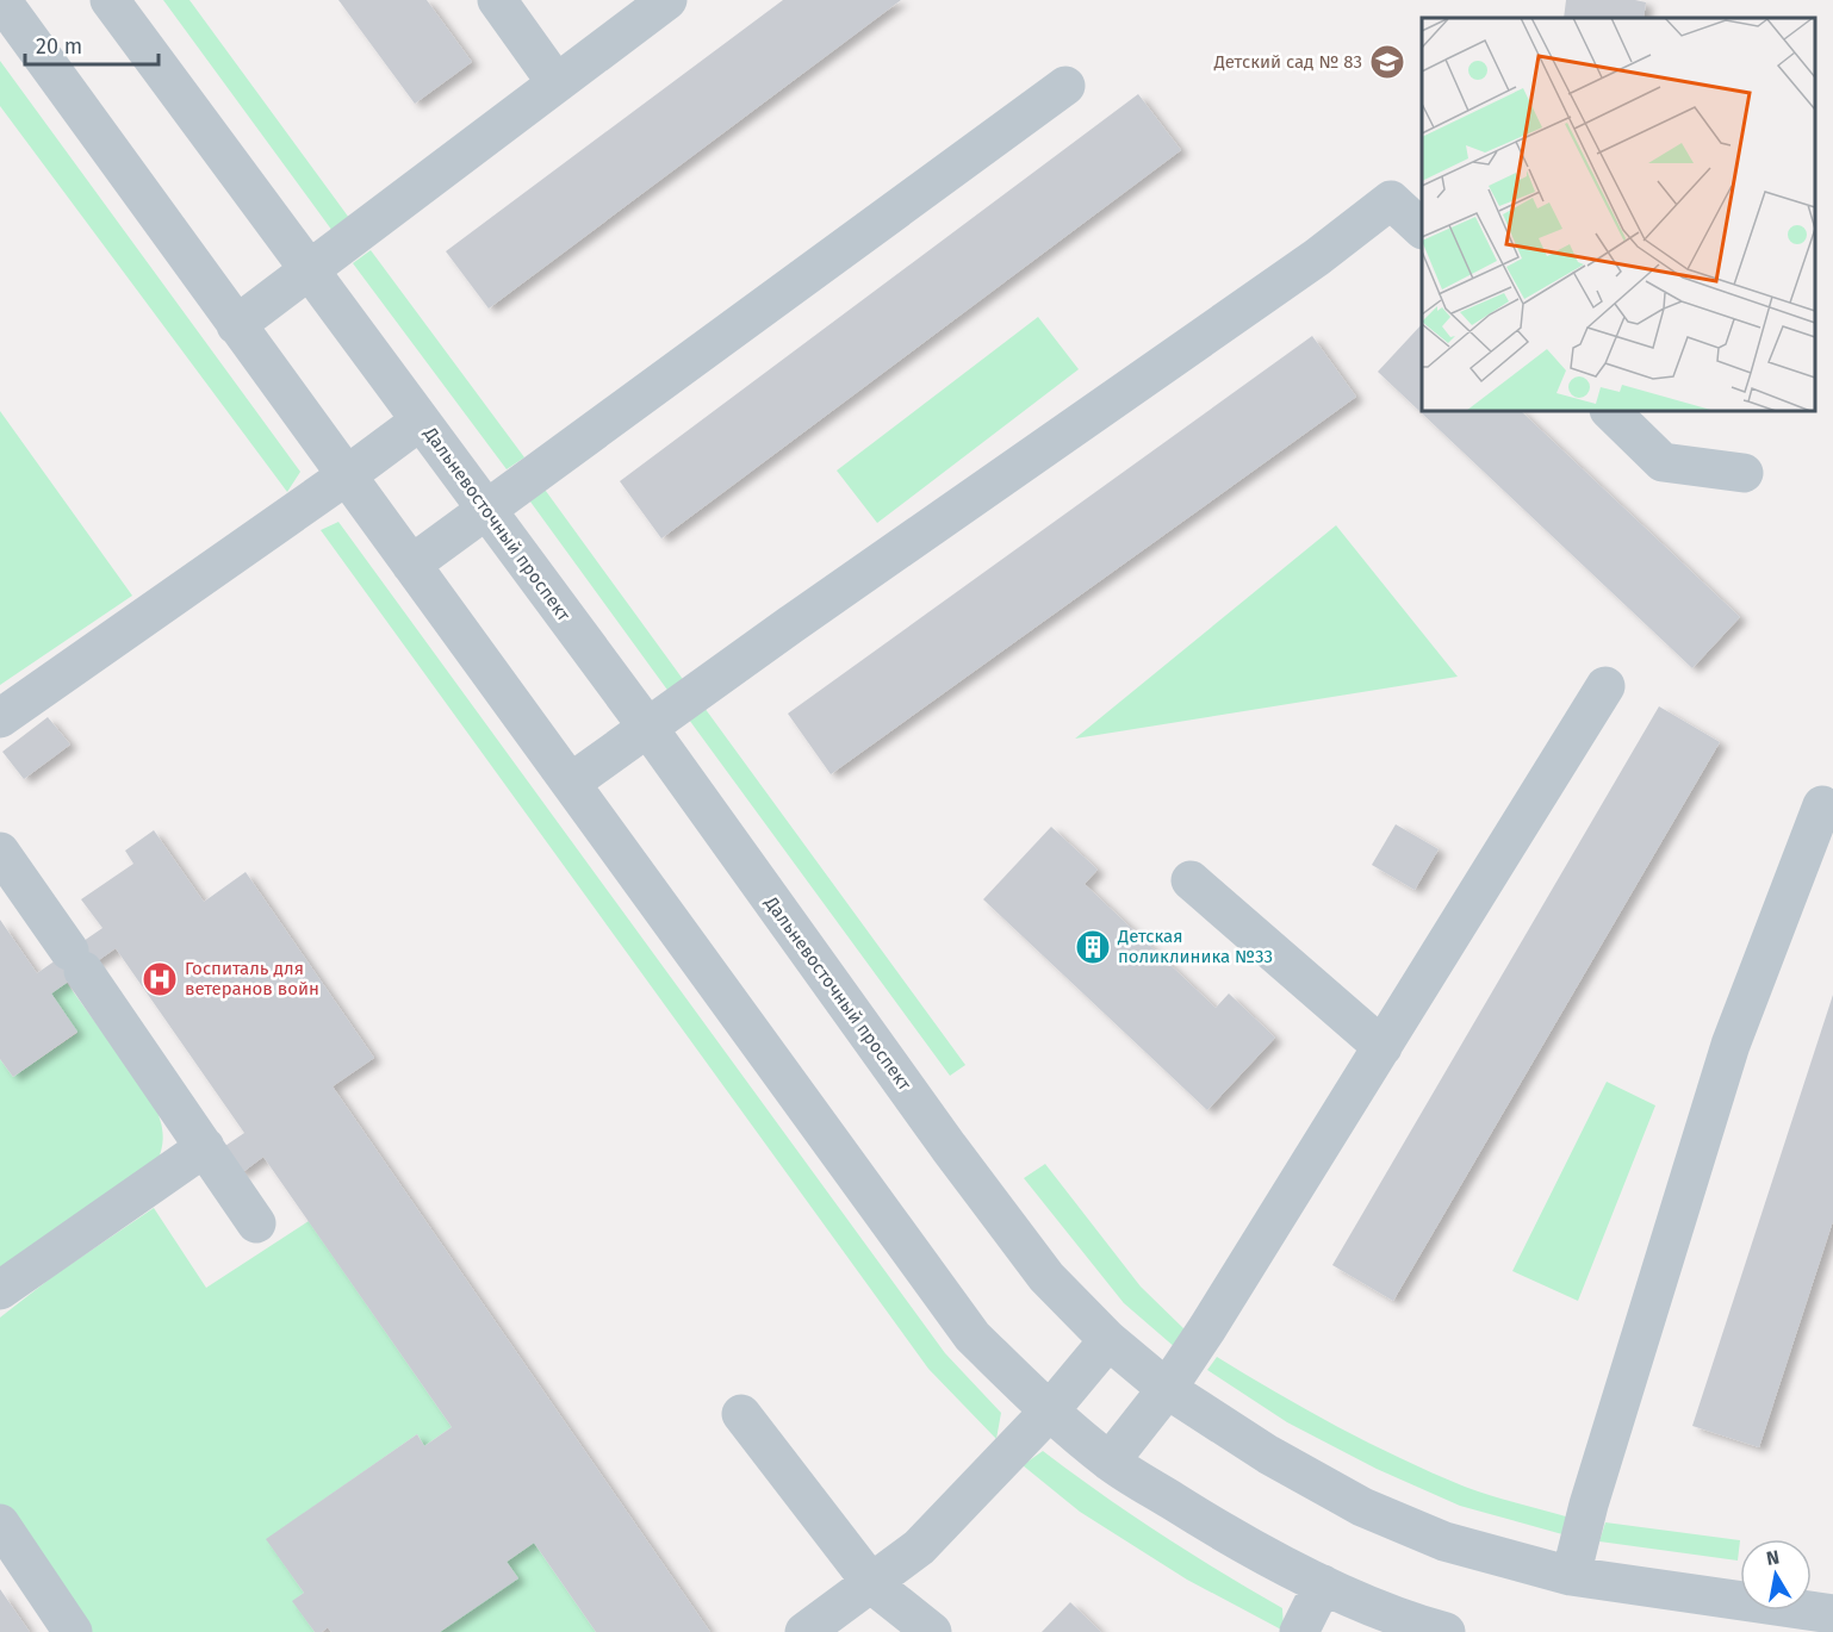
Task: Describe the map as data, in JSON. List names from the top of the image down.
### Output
{
  "streets": {
    "street": ["Дальневосточный проспект"]
  },
  "places": {
    "school or university": ["Детский сад № 83"],
    "building": ["Детская поликлиника №33"],
    "hospital": ["Госпиталь для ветеранов войн"]
  },
  "scale_bar": "20 m",
  "north": "top"
}
